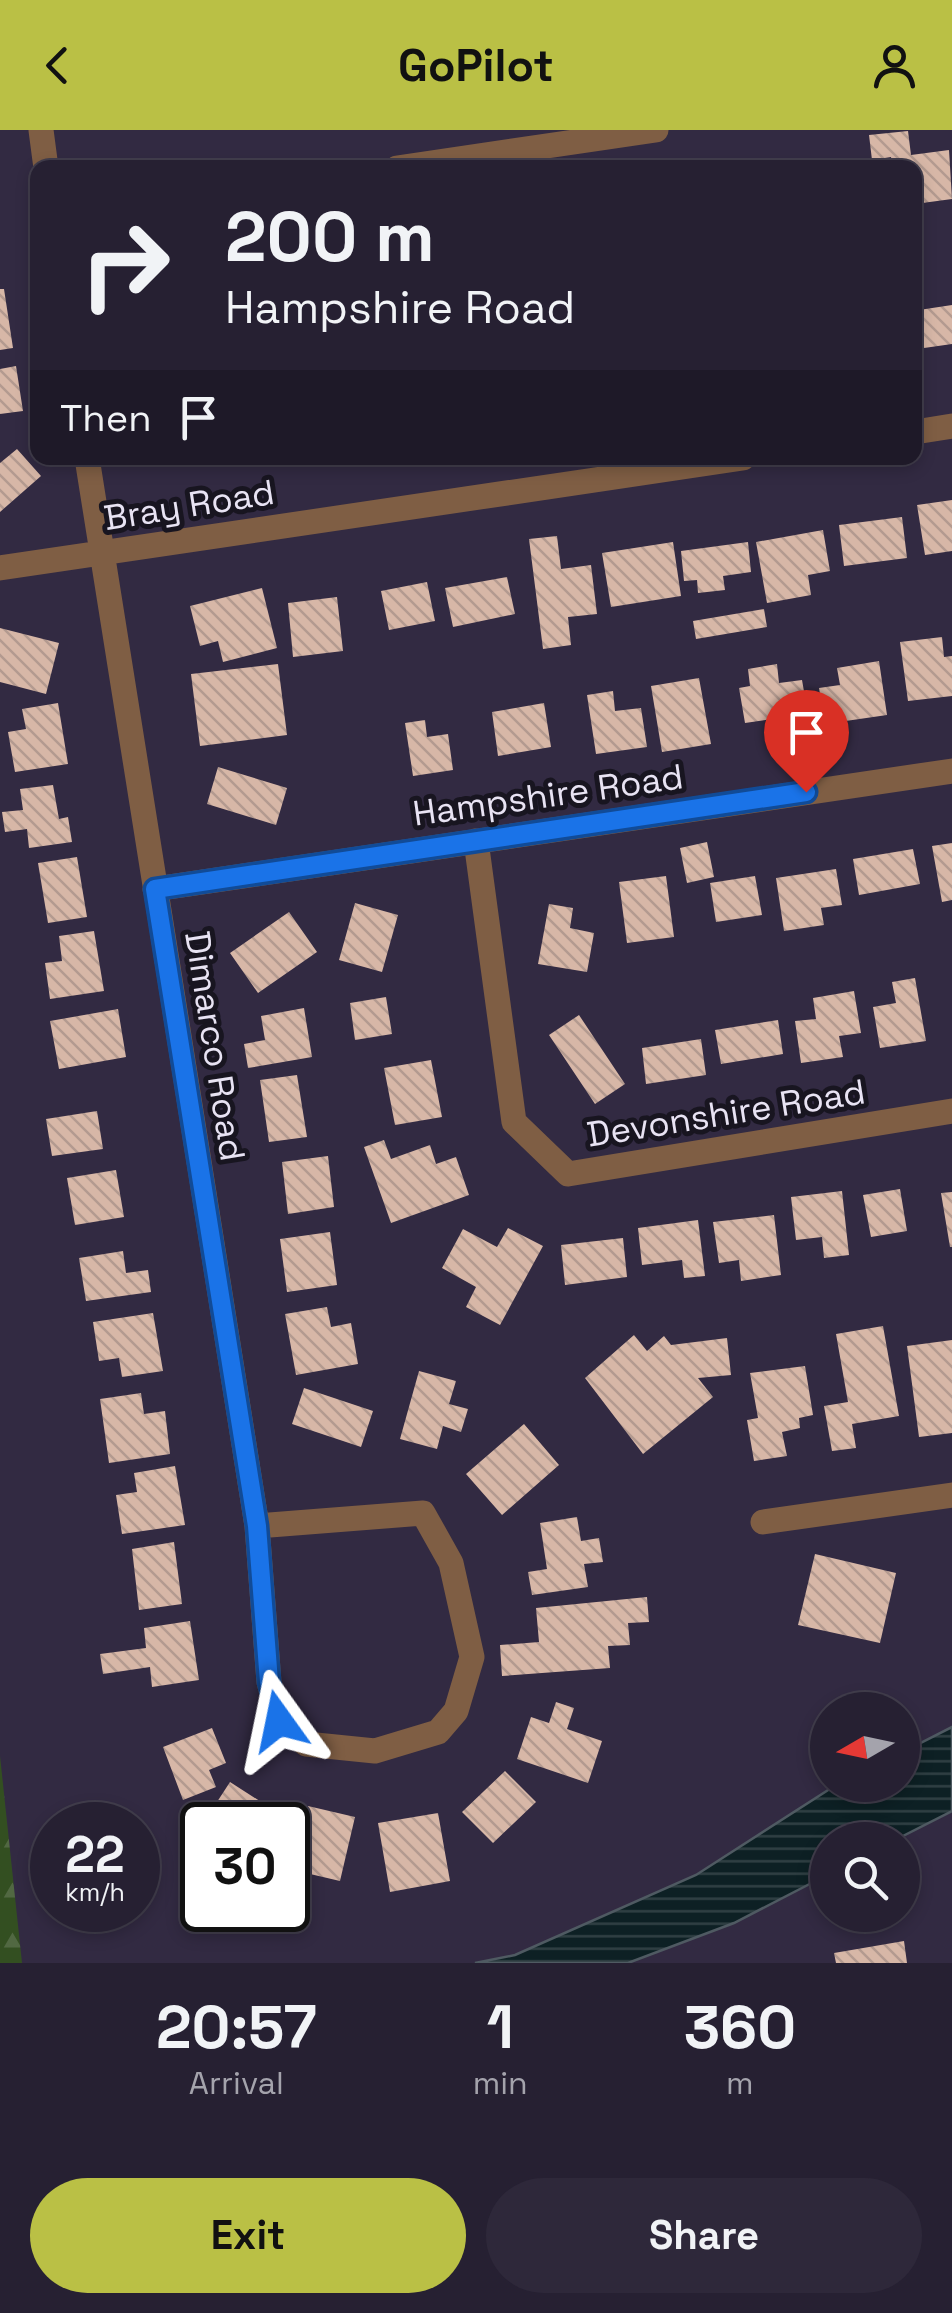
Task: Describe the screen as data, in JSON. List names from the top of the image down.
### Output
{
  "streets": {
    "street": [
      "Bray Road",
      "Hampshire Road",
      "Dimarco Road",
      "Devonshire Road"
    ]
  },
  "crossings": [
    ["Bray Road", "Dimarco Road"],
    ["Hampshire Road", "Dimarco Road"],
    ["Hampshire Road", "Devonshire Road"]
  ],
  "north": "left",
  "page": {
    "header": "GoPilot",
    "turn": ["200 m", "Hampshire Road"],
    "then": "Then",
    "speed": "22 km/h",
    "limit": "30",
    "eta": [
      "20:57",
      "Arrival",
      "1",
      "min",
      "360",
      "m"
    ],
    "buttons": ["Exit", "Share"]
  }
}
